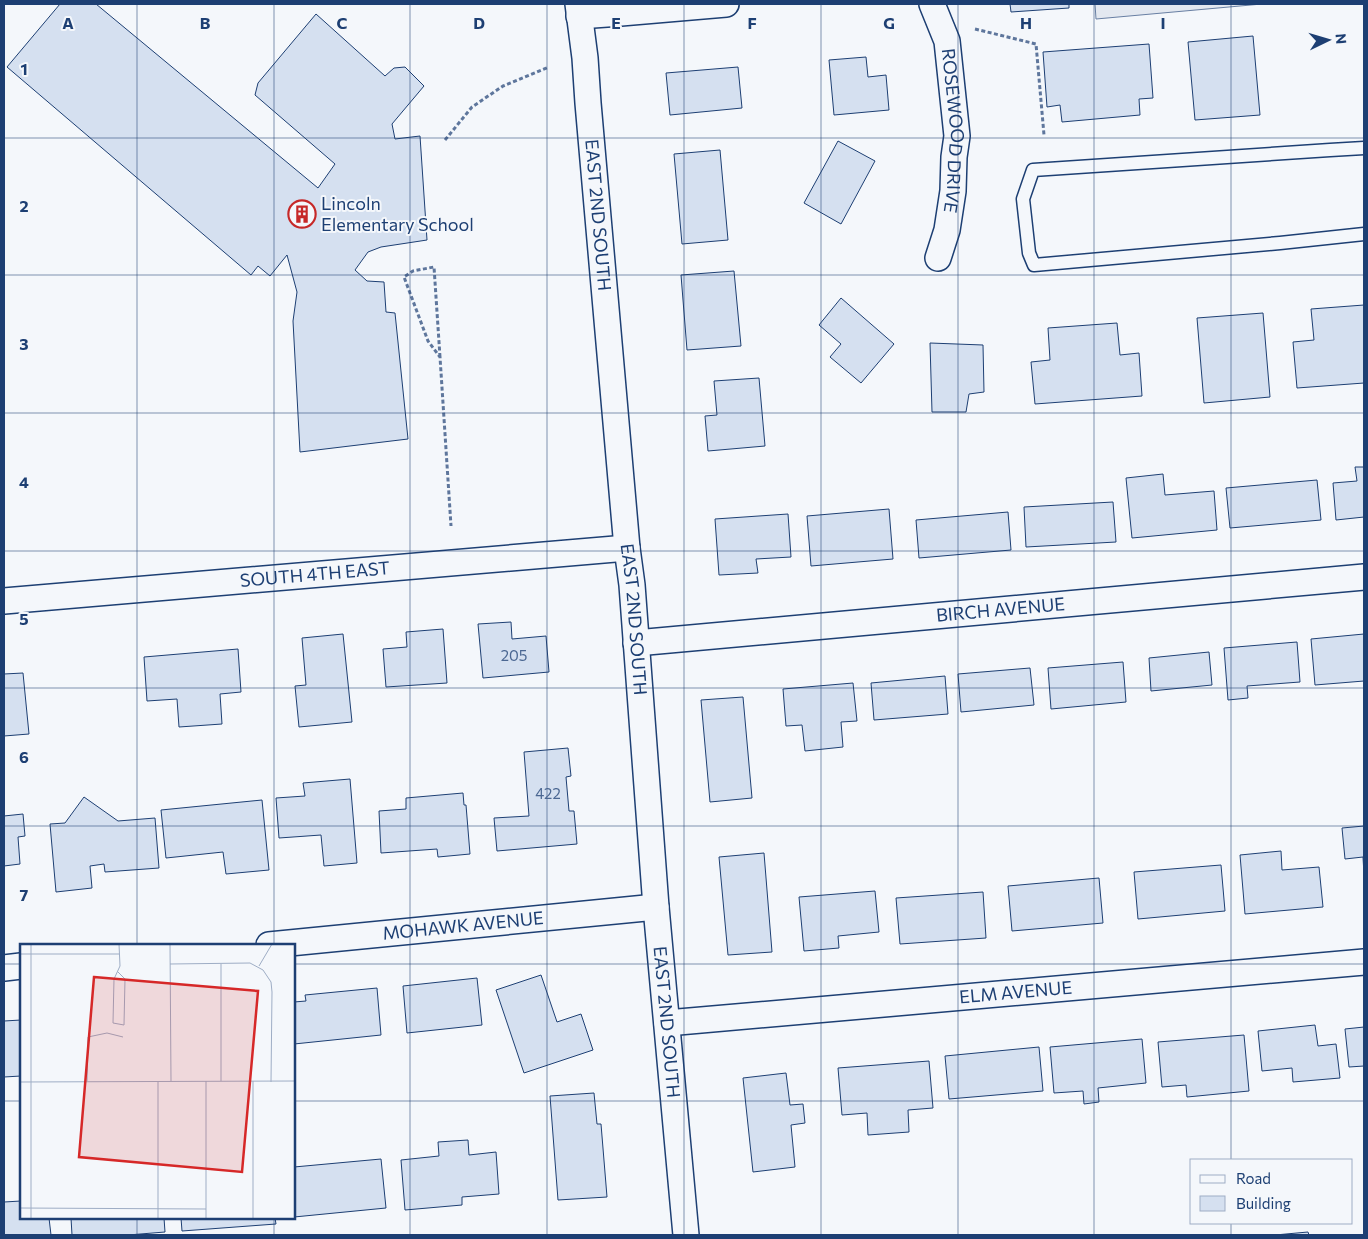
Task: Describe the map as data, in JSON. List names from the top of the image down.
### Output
{
  "streets": {
    "street": [
      "ROSEWOOD DRIVE",
      "EAST 2ND SOUTH",
      "SOUTH 4TH EAST",
      "BIRCH AVENUE",
      "MOHAWK AVENUE",
      "ELM AVENUE"
    ]
  },
  "crossings": [
    ["EAST 2ND SOUTH", "SOUTH 4TH EAST"],
    ["EAST 2ND SOUTH", "BIRCH AVENUE"],
    ["EAST 2ND SOUTH", "MOHAWK AVENUE"],
    ["EAST 2ND SOUTH", "ELM AVENUE"]
  ],
  "places": {
    "building": ["Lincoln Elementary School"]
  },
  "house_numbers": ["205", "422"],
  "legend": ["Road", "Building"],
  "north": "right",
  "grid": {
    "columns": [
      "A",
      "B",
      "C",
      "D",
      "E",
      "F",
      "G",
      "H",
      "I"
    ],
    "rows": [
      "1",
      "2",
      "3",
      "4",
      "5",
      "6",
      "7"
    ]
  }
}
